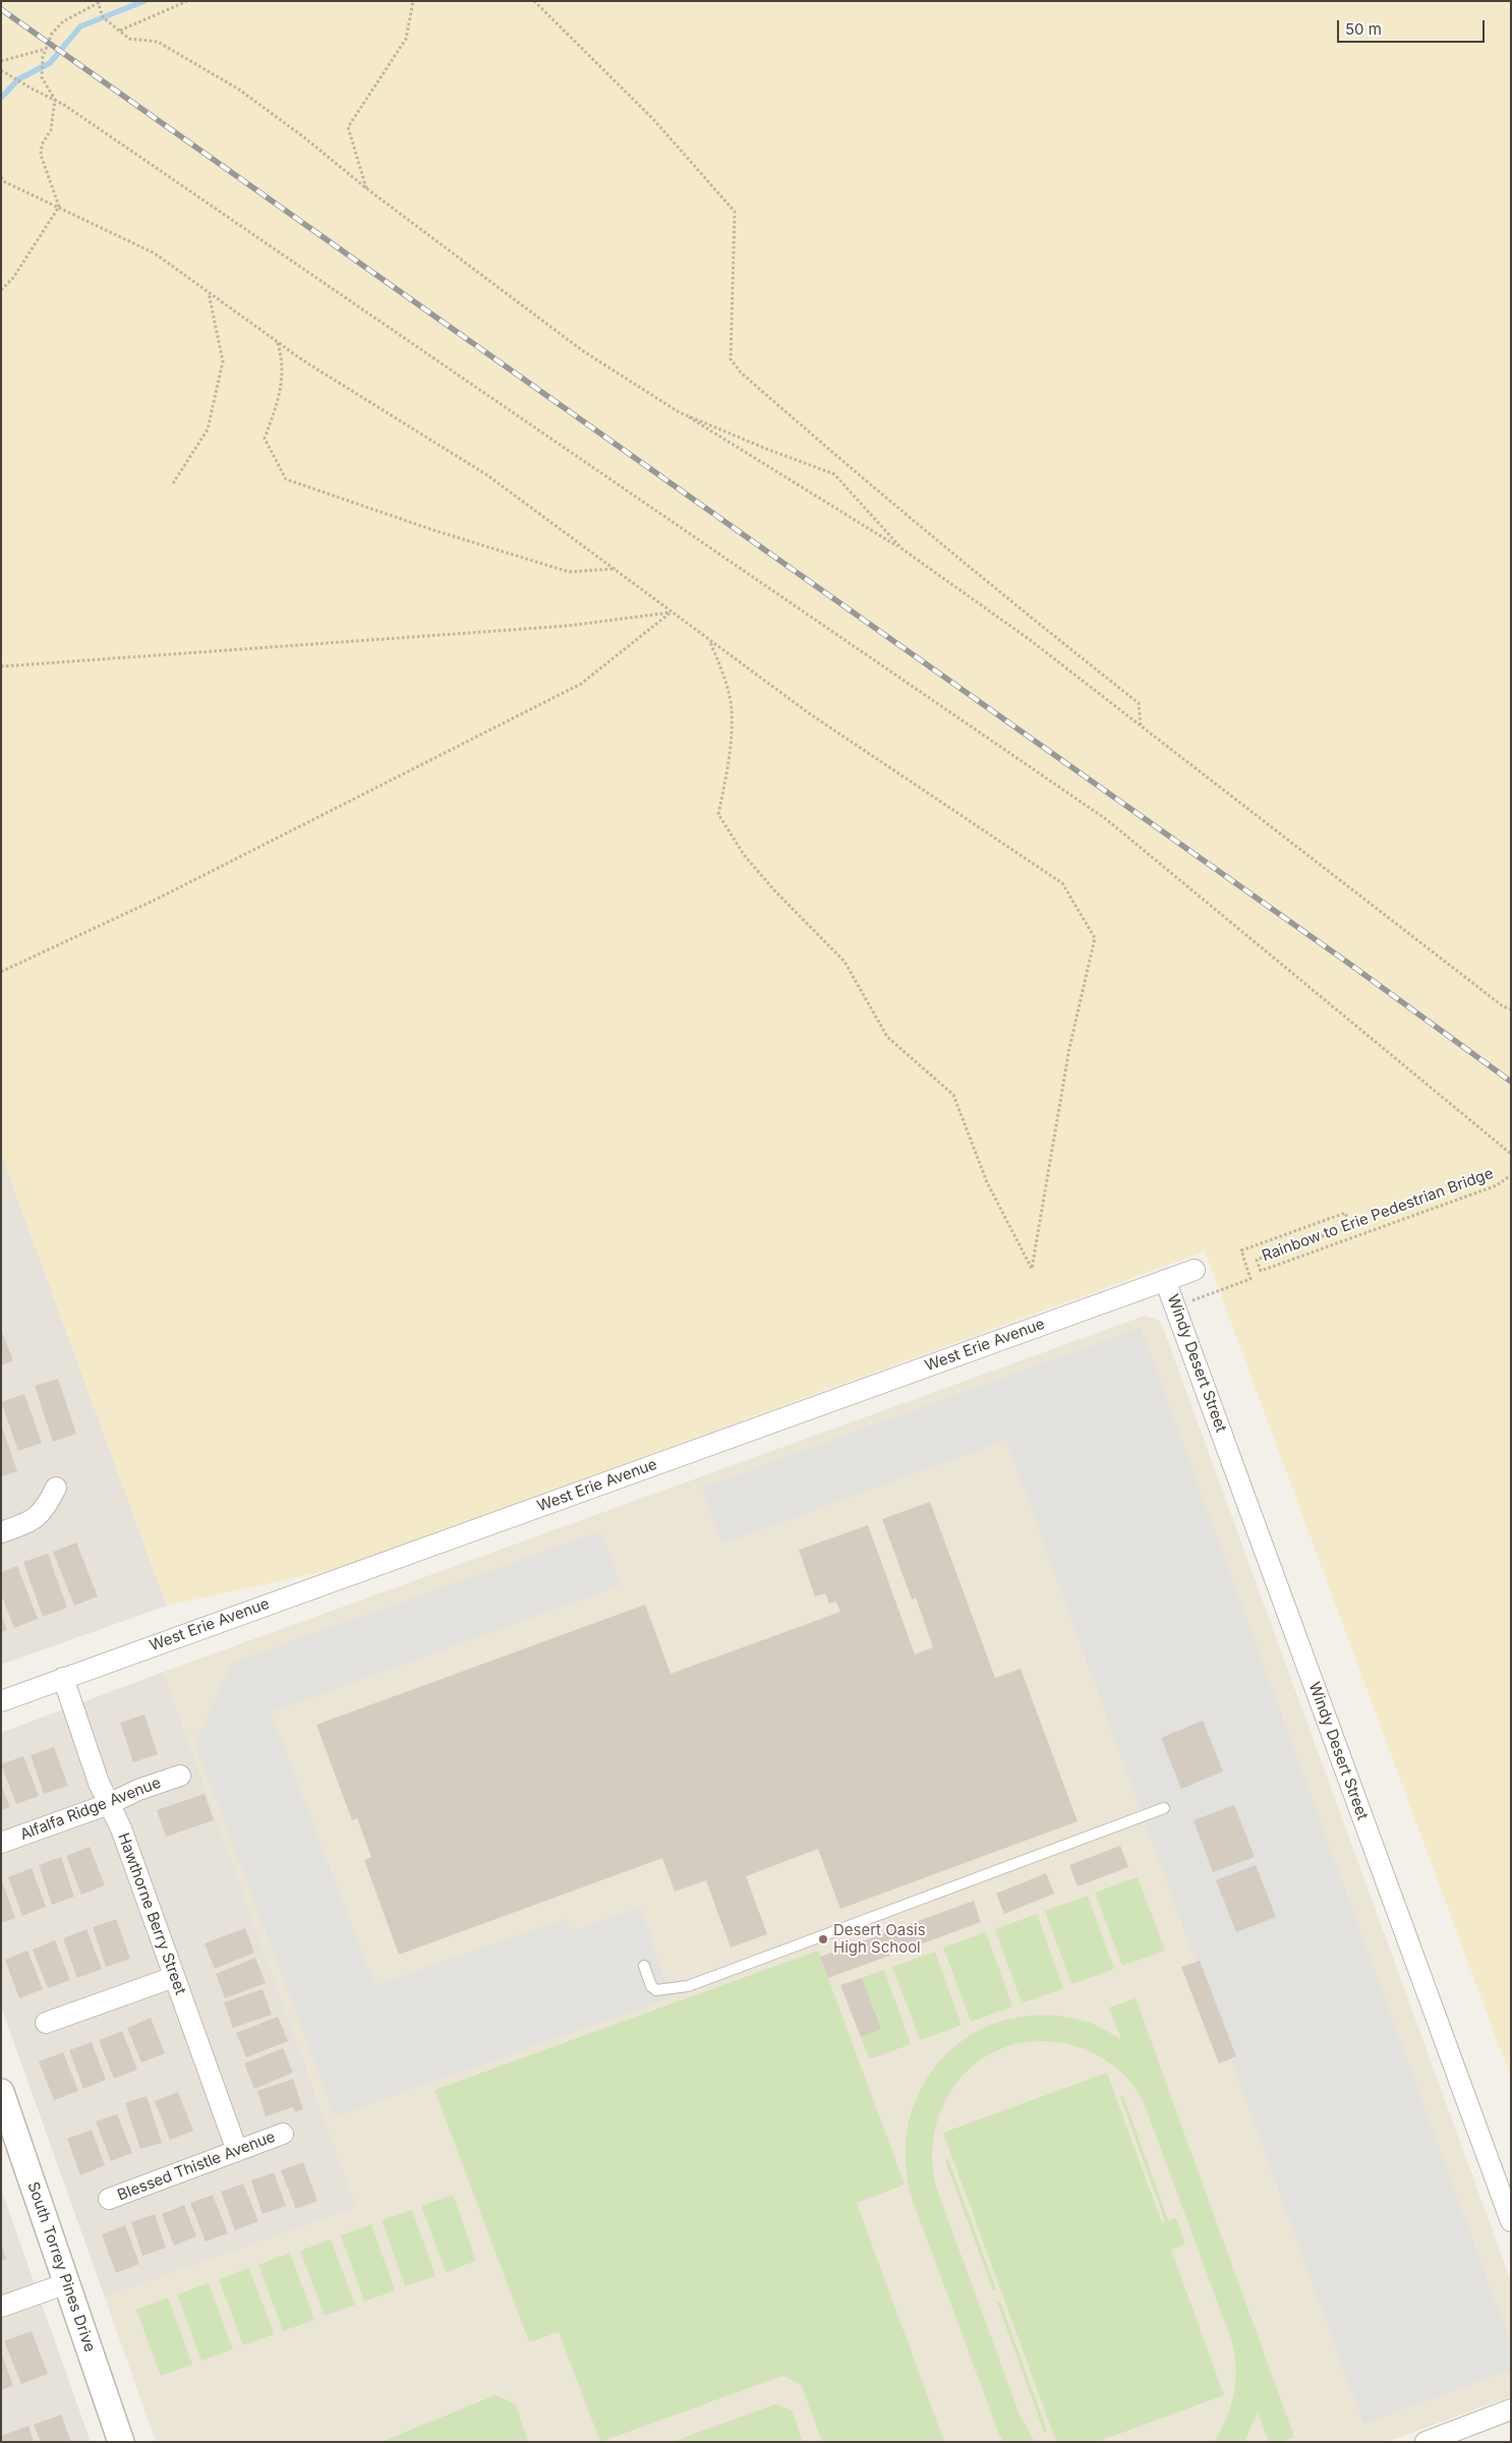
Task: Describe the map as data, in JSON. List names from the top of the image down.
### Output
{
  "streets": {
    "street": [
      "West Erie Avenue",
      "Windy Desert Street",
      "Alfalfa Ridge Avenue",
      "Hawthorne Berry Street",
      "Blessed Thistle Avenue",
      "South Torrey Pines Drive"
    ],
    "path": ["Rainbow to Erie Pedestrian Bridge"]
  },
  "crossings": [
    ["Rainbow to Erie Pedestrian Bridge", "Windy Desert Street"],
    ["West Erie Avenue", "Windy Desert Street"],
    ["West Erie Avenue", "Hawthorne Berry Street"],
    ["Alfalfa Ridge Avenue", "Hawthorne Berry Street"],
    ["Hawthorne Berry Street", "Blessed Thistle Avenue"]
  ],
  "places": ["Desert Oasis High School"],
  "scale_bar": "50 m"
}
